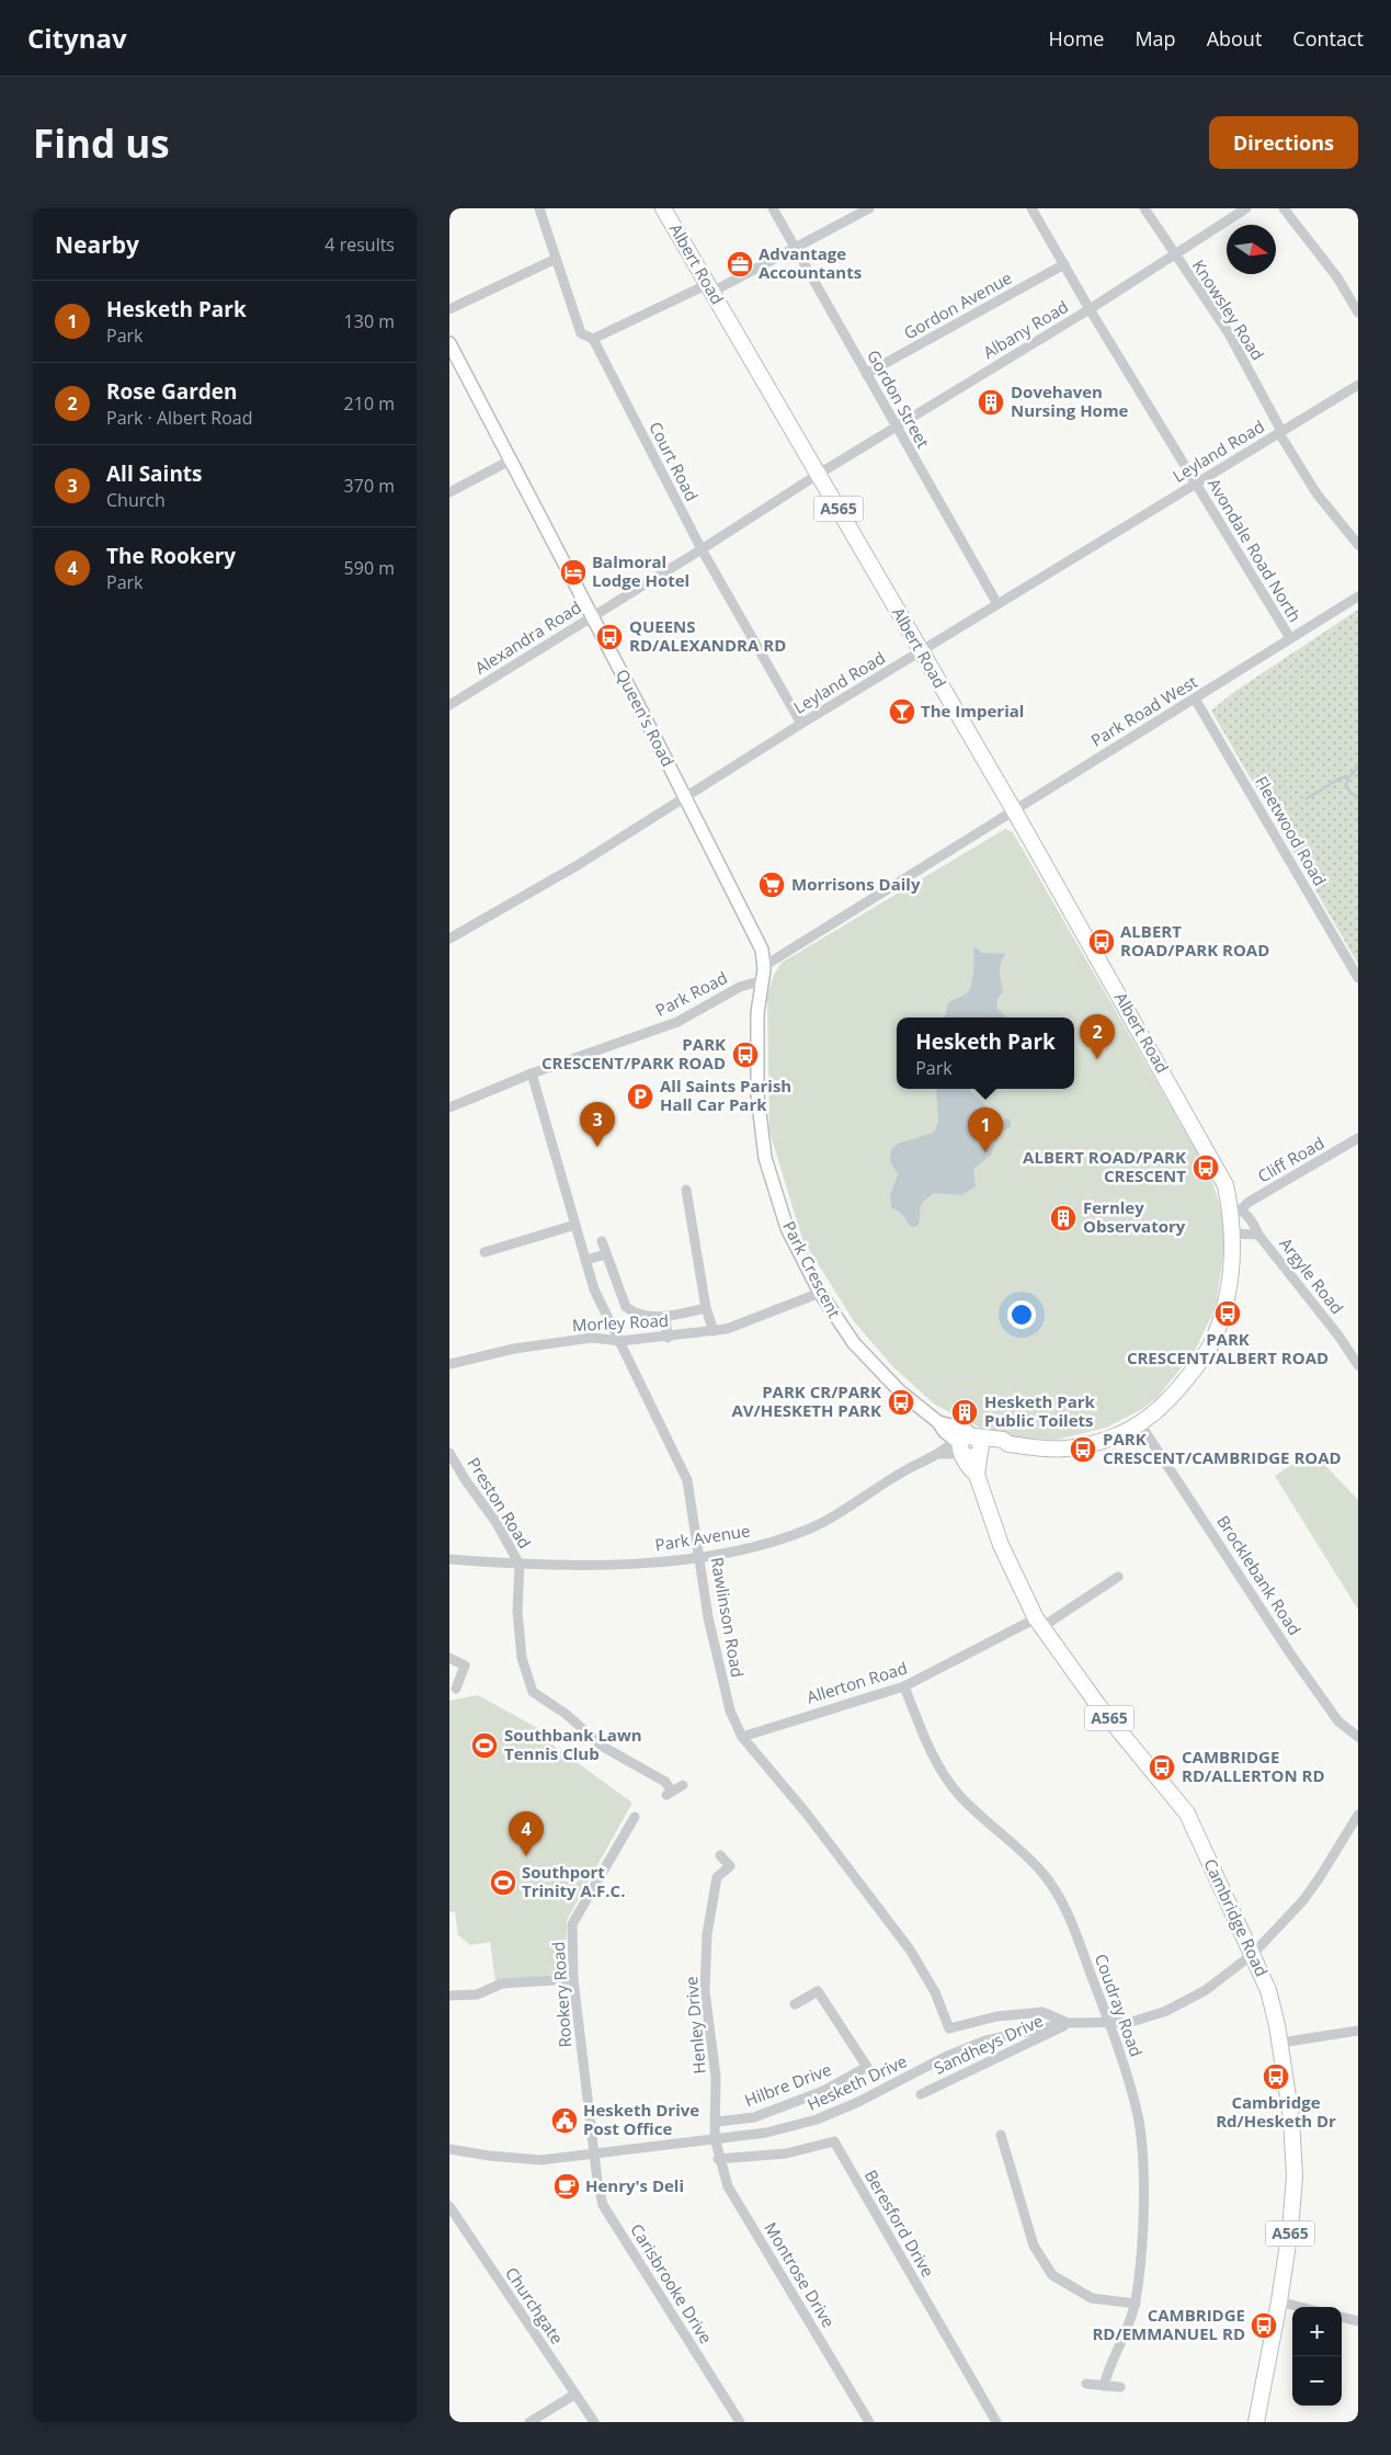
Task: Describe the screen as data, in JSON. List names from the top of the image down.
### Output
{
  "streets": {
    "highway": ["Albert Road", "A565", "Cambridge Road"],
    "main road": ["Queen's Road", "Park Crescent"],
    "street": [
      "Gordon Avenue",
      "Knowsley Road",
      "Albany Road",
      "Gordon Street",
      "Leyland Road",
      "Court Road",
      "Avondale Road North",
      "Alexandra Road",
      "Park Road West",
      "Fleetwood Road",
      "Park Road",
      "Cliff Road",
      "Argyle Road",
      "Morley Road",
      "Preston Road",
      "Park Avenue",
      "Brocklebank Road",
      "Rawlinson Road",
      "Allerton Road",
      "Rookery Road",
      "Coudray Road",
      "Henley Drive",
      "Sandheys Drive",
      "Hesketh Drive",
      "Hilbre Drive",
      "Beresford Drive",
      "Montrose Drive",
      "Carisbrooke Drive",
      "Churchgate"
    ]
  },
  "crossings": [
    ["Albert Road", "Albany Road"],
    ["Albert Road", "Leyland Road"],
    ["Albert Road", "A565"],
    ["Albert Road", "Alexandra Road"],
    ["Albert Road", "Park Road West"],
    ["Albert Road", "Cliff Road"],
    ["Albert Road", "Argyle Road"],
    ["Gordon Avenue", "Gordon Street"],
    ["Gordon Avenue", "Avondale Road North"],
    ["Knowsley Road", "Albany Road"],
    ["Knowsley Road", "Leyland Road"],
    ["Albany Road", "Gordon Street"],
    ["Albany Road", "Avondale Road North"],
    ["Albany Road", "Alexandra Road"],
    ["Gordon Street", "Leyland Road"],
    ["Leyland Road", "Court Road"],
    ["Leyland Road", "Avondale Road North"],
    ["Leyland Road", "Queen's Road"],
    ["Court Road", "Alexandra Road"],
    ["A565", "Cliff Road"],
    ["A565", "Park Crescent"],
    ["A565", "Argyle Road"],
    ["A565", "Park Avenue"],
    ["A565", "Brocklebank Road"],
    ["A565", "Cambridge Road"],
    ["Avondale Road North", "Park Road West"],
    ["Alexandra Road", "Queen's Road"],
    ["Park Road West", "Fleetwood Road"],
    ["Queen's Road", "Park Road"],
    ["Queen's Road", "Park Crescent"],
    ["Park Road", "Rawlinson Road"],
    ["Cliff Road", "Argyle Road"],
    ["Park Crescent", "Morley Road"],
    ["Park Crescent", "Park Avenue"],
    ["Park Crescent", "Cambridge Road"],
    ["Morley Road", "Rawlinson Road"],
    ["Preston Road", "Park Avenue"],
    ["Park Avenue", "Rawlinson Road"],
    ["Park Avenue", "Cambridge Road"],
    ["Rawlinson Road", "Allerton Road"],
    ["Rawlinson Road", "Sandheys Drive"],
    ["Rawlinson Road", "Hesketh Drive"],
    ["Allerton Road", "Cambridge Road"],
    ["Allerton Road", "Coudray Road"],
    ["Cambridge Road", "Hesketh Drive"],
    ["Rookery Road", "Hesketh Drive"],
    ["Rookery Road", "Carisbrooke Drive"],
    ["Coudray Road", "Hesketh Drive"],
    ["Henley Drive", "Hesketh Drive"],
    ["Henley Drive", "Hilbre Drive"],
    ["Henley Drive", "Montrose Drive"],
    ["Sandheys Drive", "Hesketh Drive"],
    ["Hesketh Drive", "Montrose Drive"],
    ["Hesketh Drive", "Carisbrooke Drive"],
    ["Beresford Drive", "Montrose Drive"]
  ],
  "places": {
    "office": ["Advantage Accountants"],
    "building": ["Dovehaven Nursing Home", "Fernley Observatory", "Hesketh Park Public Toilets"],
    "hotel": ["Balmoral Lodge Hotel"],
    "bus stop": [
      "QUEENS RD/ALEXANDRA RD",
      "ALBERT ROAD/PARK ROAD",
      "PARK CRESCENT/PARK ROAD",
      "ALBERT ROAD/PARK CRESCENT",
      "PARK CRESCENT/ALBERT ROAD",
      "PARK CR/PARK AV/HESKETH PARK",
      "PARK CRESCENT/CAMBRIDGE ROAD",
      "CAMBRIDGE RD/ALLERTON RD",
      "Cambridge Rd/Hesketh Dr",
      "CAMBRIDGE RD/EMMANUEL RD"
    ],
    "bar": ["The Imperial"],
    "supermarket": ["Morrisons Daily"],
    "parking": ["All Saints Parish Hall Car Park"],
    "sports": ["Southbank Lawn Tennis Club", "Southport Trinity A.F.C."],
    "public building": ["Hesketh Drive Post Office"],
    "cafe": ["Henry's Deli"]
  },
  "north": "right",
  "page": {
    "header": "Citynav",
    "nav": [
      "Home",
      "Map",
      "About",
      "Contact"
    ],
    "buttons": "Directions",
    "title": "Find us",
    "heading": ["Nearby", "4 results"],
    "list": [
      {
        "mark": "1",
        "name": "Hesketh Park",
        "note": "Park",
        "value": "130 m"
      },
      {
        "mark": "2",
        "name": "Rose Garden",
        "note": "Park · Albert Road",
        "value": "210 m"
      },
      {
        "mark": "3",
        "name": "All Saints",
        "note": "Church",
        "value": "370 m"
      },
      {
        "mark": "4",
        "name": "The Rookery",
        "note": "Park",
        "value": "590 m"
      }
    ],
    "pins": [
      "2",
      "3",
      "1",
      "4"
    ],
    "popup": ["Hesketh Park", "Park"],
    "map_buttons": ["+", "−"]
  }
}
